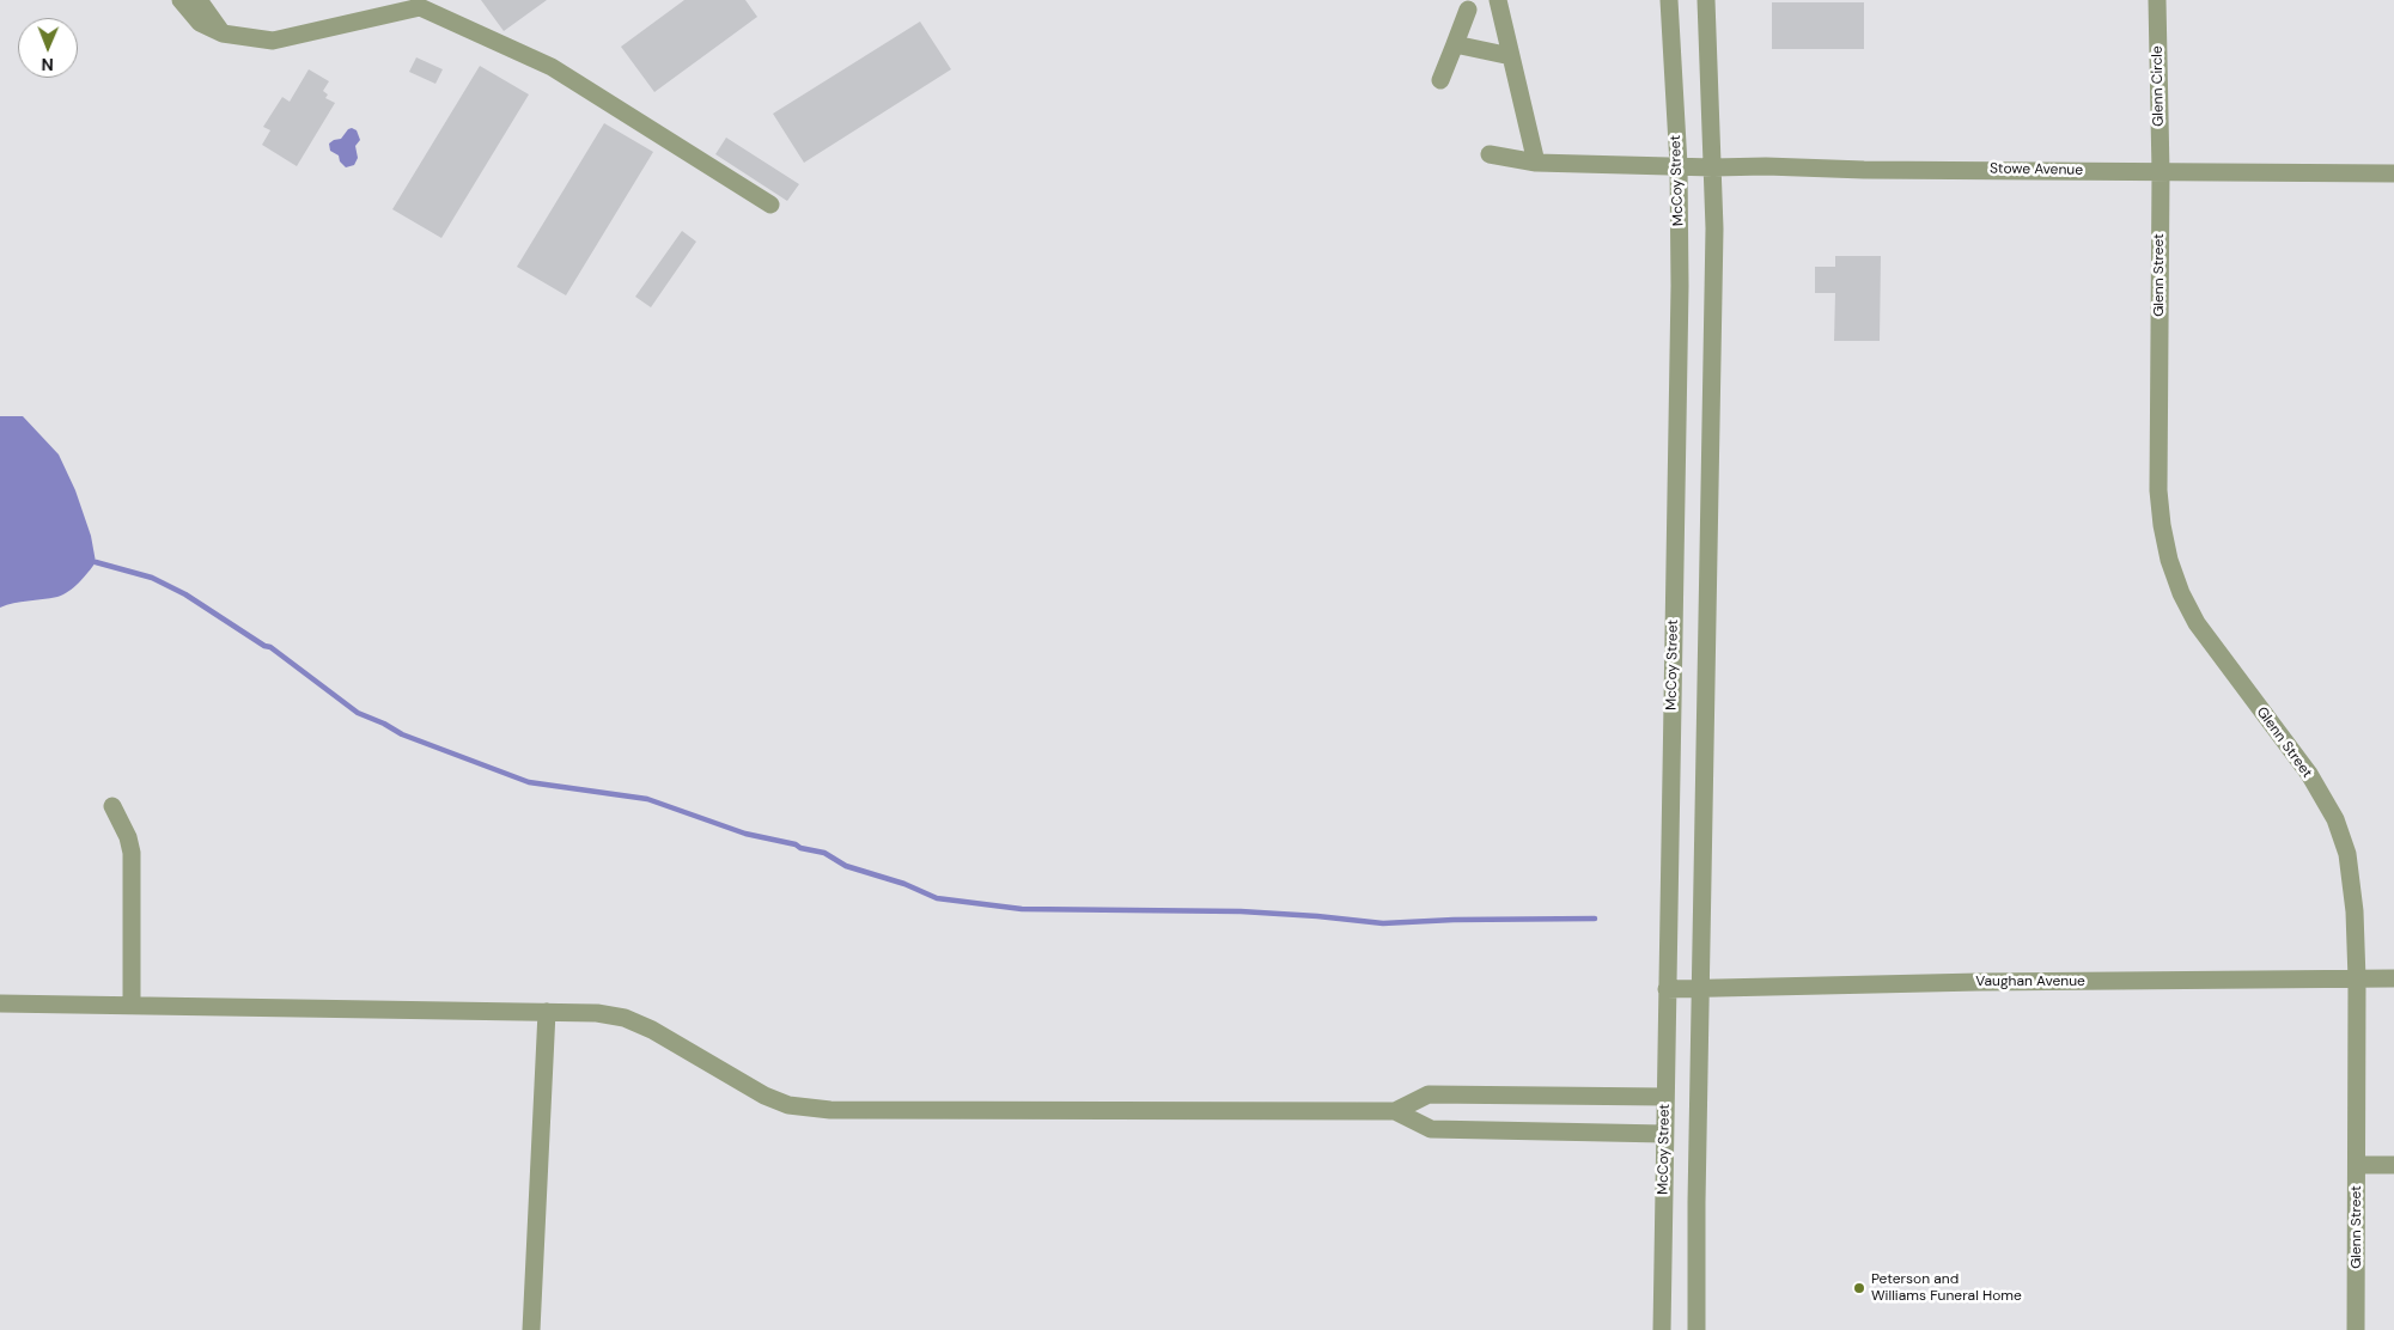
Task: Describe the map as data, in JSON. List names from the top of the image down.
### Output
{
  "streets": {
    "street": [
      "Glenn Circle",
      "Stowe Avenue",
      "McCoy Street",
      "Glenn Street",
      "Vaughan Avenue"
    ]
  },
  "crossings": [
    ["Glenn Circle", "Stowe Avenue"],
    ["Glenn Circle", "Glenn Street"],
    ["Stowe Avenue", "McCoy Street"],
    ["Stowe Avenue", "Glenn Street"],
    ["McCoy Street", "Vaughan Avenue"],
    ["Glenn Street", "Vaughan Avenue"]
  ],
  "places": ["Peterson and Williams Funeral Home"],
  "north": "bottom"
}
